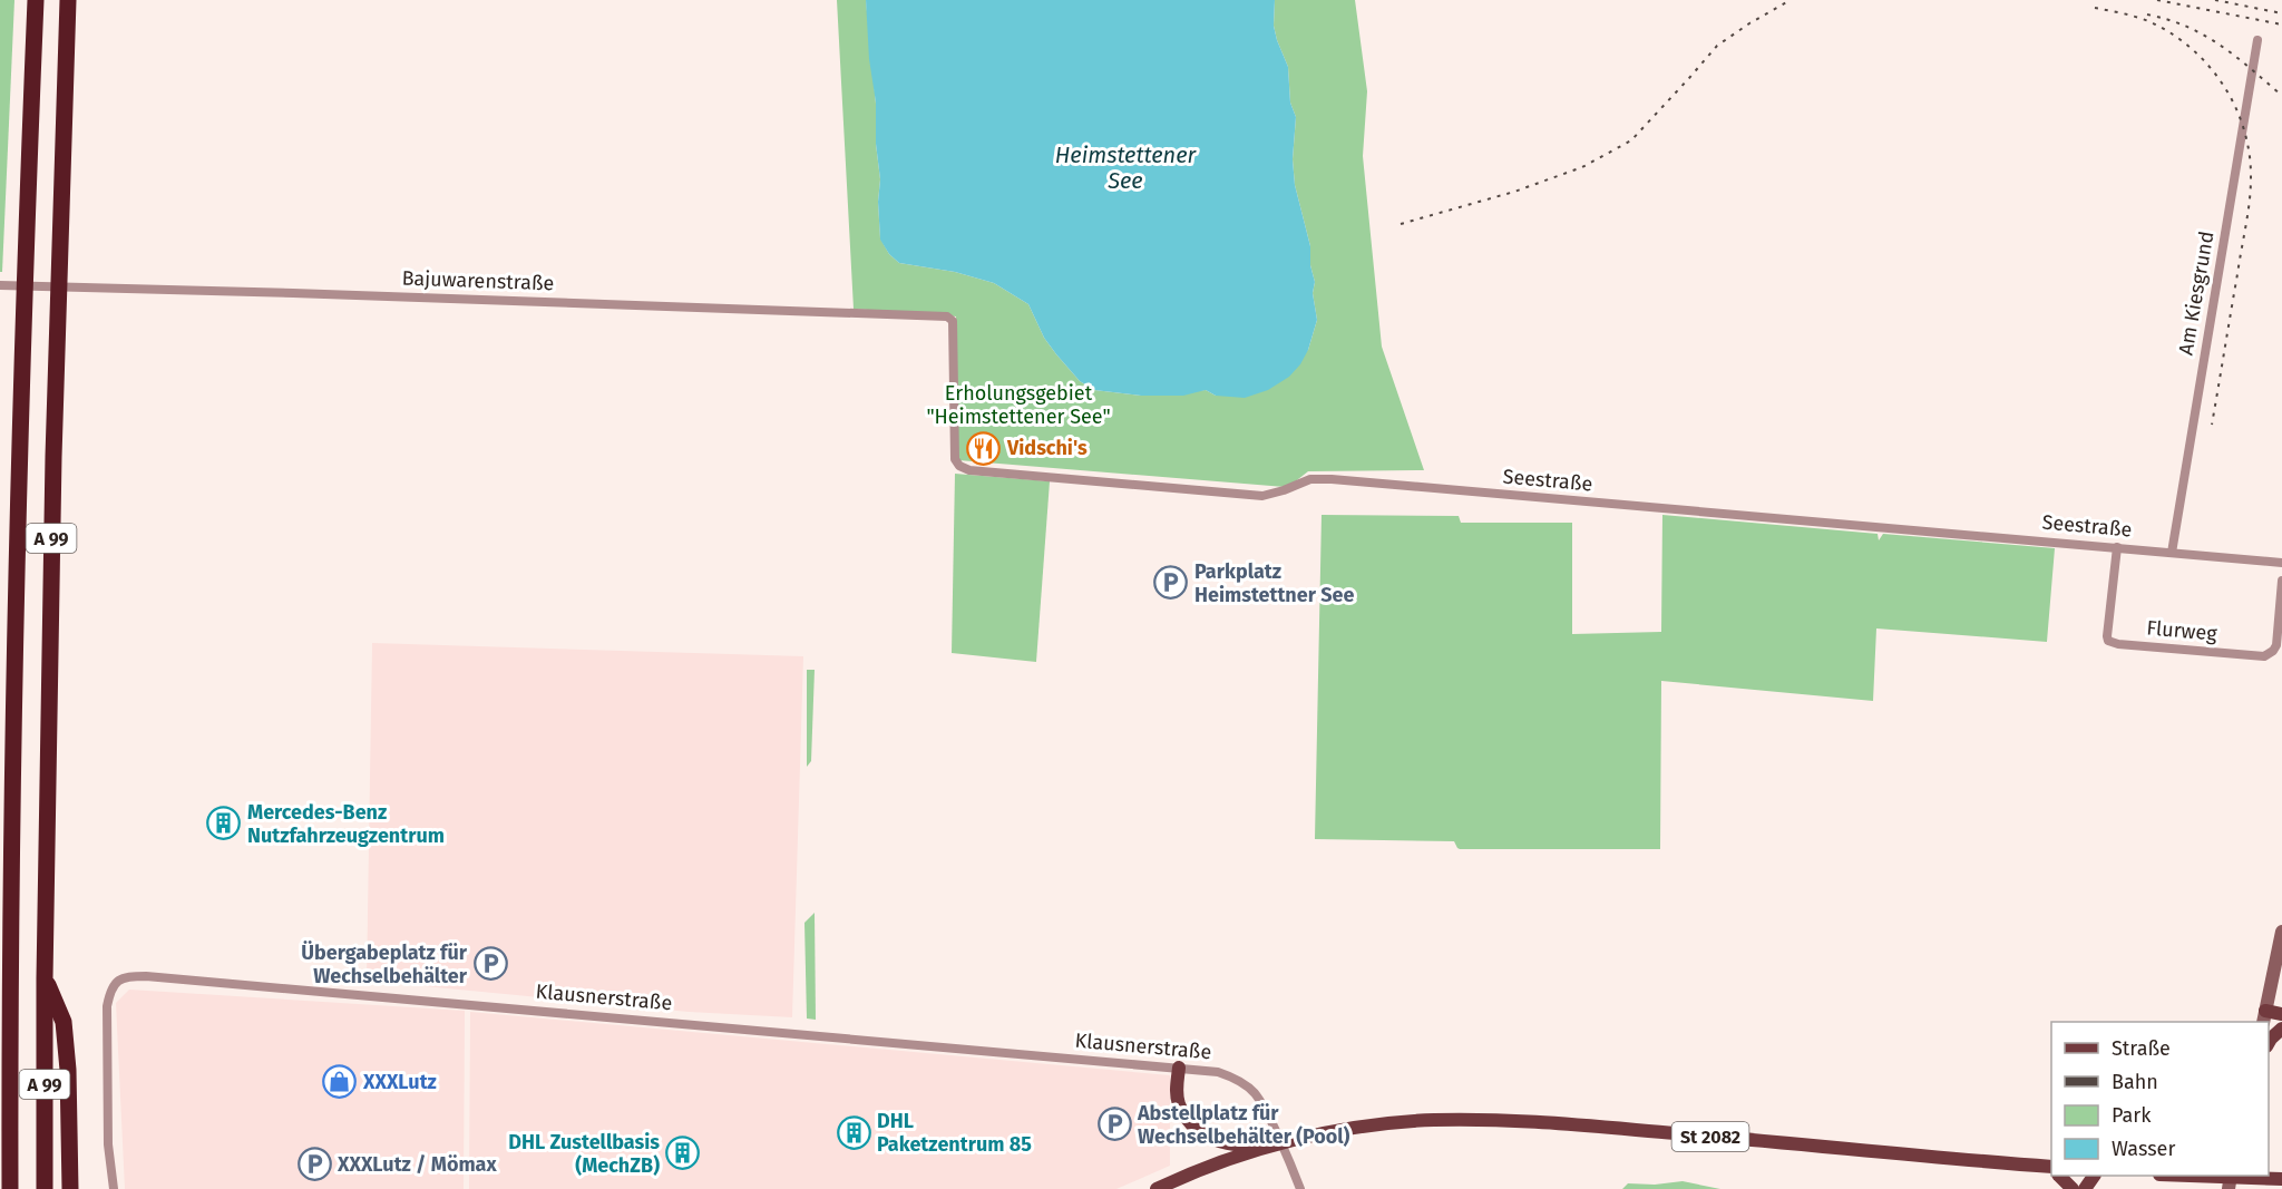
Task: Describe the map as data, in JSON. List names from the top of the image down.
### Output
{
  "streets": {
    "highway": ["A 99"],
    "main road": ["St 2082"],
    "street": [
      "Bajuwarenstraße",
      "Am Kiesgrund",
      "Seestraße",
      "Flurweg",
      "Klausnerstraße"
    ]
  },
  "crossings": [
    ["Bajuwarenstraße", "Seestraße"],
    ["Am Kiesgrund", "Seestraße"],
    ["Seestraße", "Flurweg"]
  ],
  "water": ["Heimstettener See"],
  "parks": ["Erholungsgebiet \"Heimstettener See\""],
  "places": {
    "restaurant": ["Vidschi's"],
    "parking": [
      "Parkplatz Heimstettner See",
      "Übergabeplatz für Wechselbehälter",
      "Abstellplatz für Wechselbehälter (Pool)",
      "XXXLutz / Mömax"
    ],
    "building": ["Mercedes-Benz Nutzfahrzeugzentrum", "DHL Paketzentrum 85", "DHL Zustellbasis (MechZB)"],
    "shop": ["XXXLutz"]
  },
  "legend": [
    "Straße",
    "Bahn",
    "Park",
    "Wasser"
  ]
}
